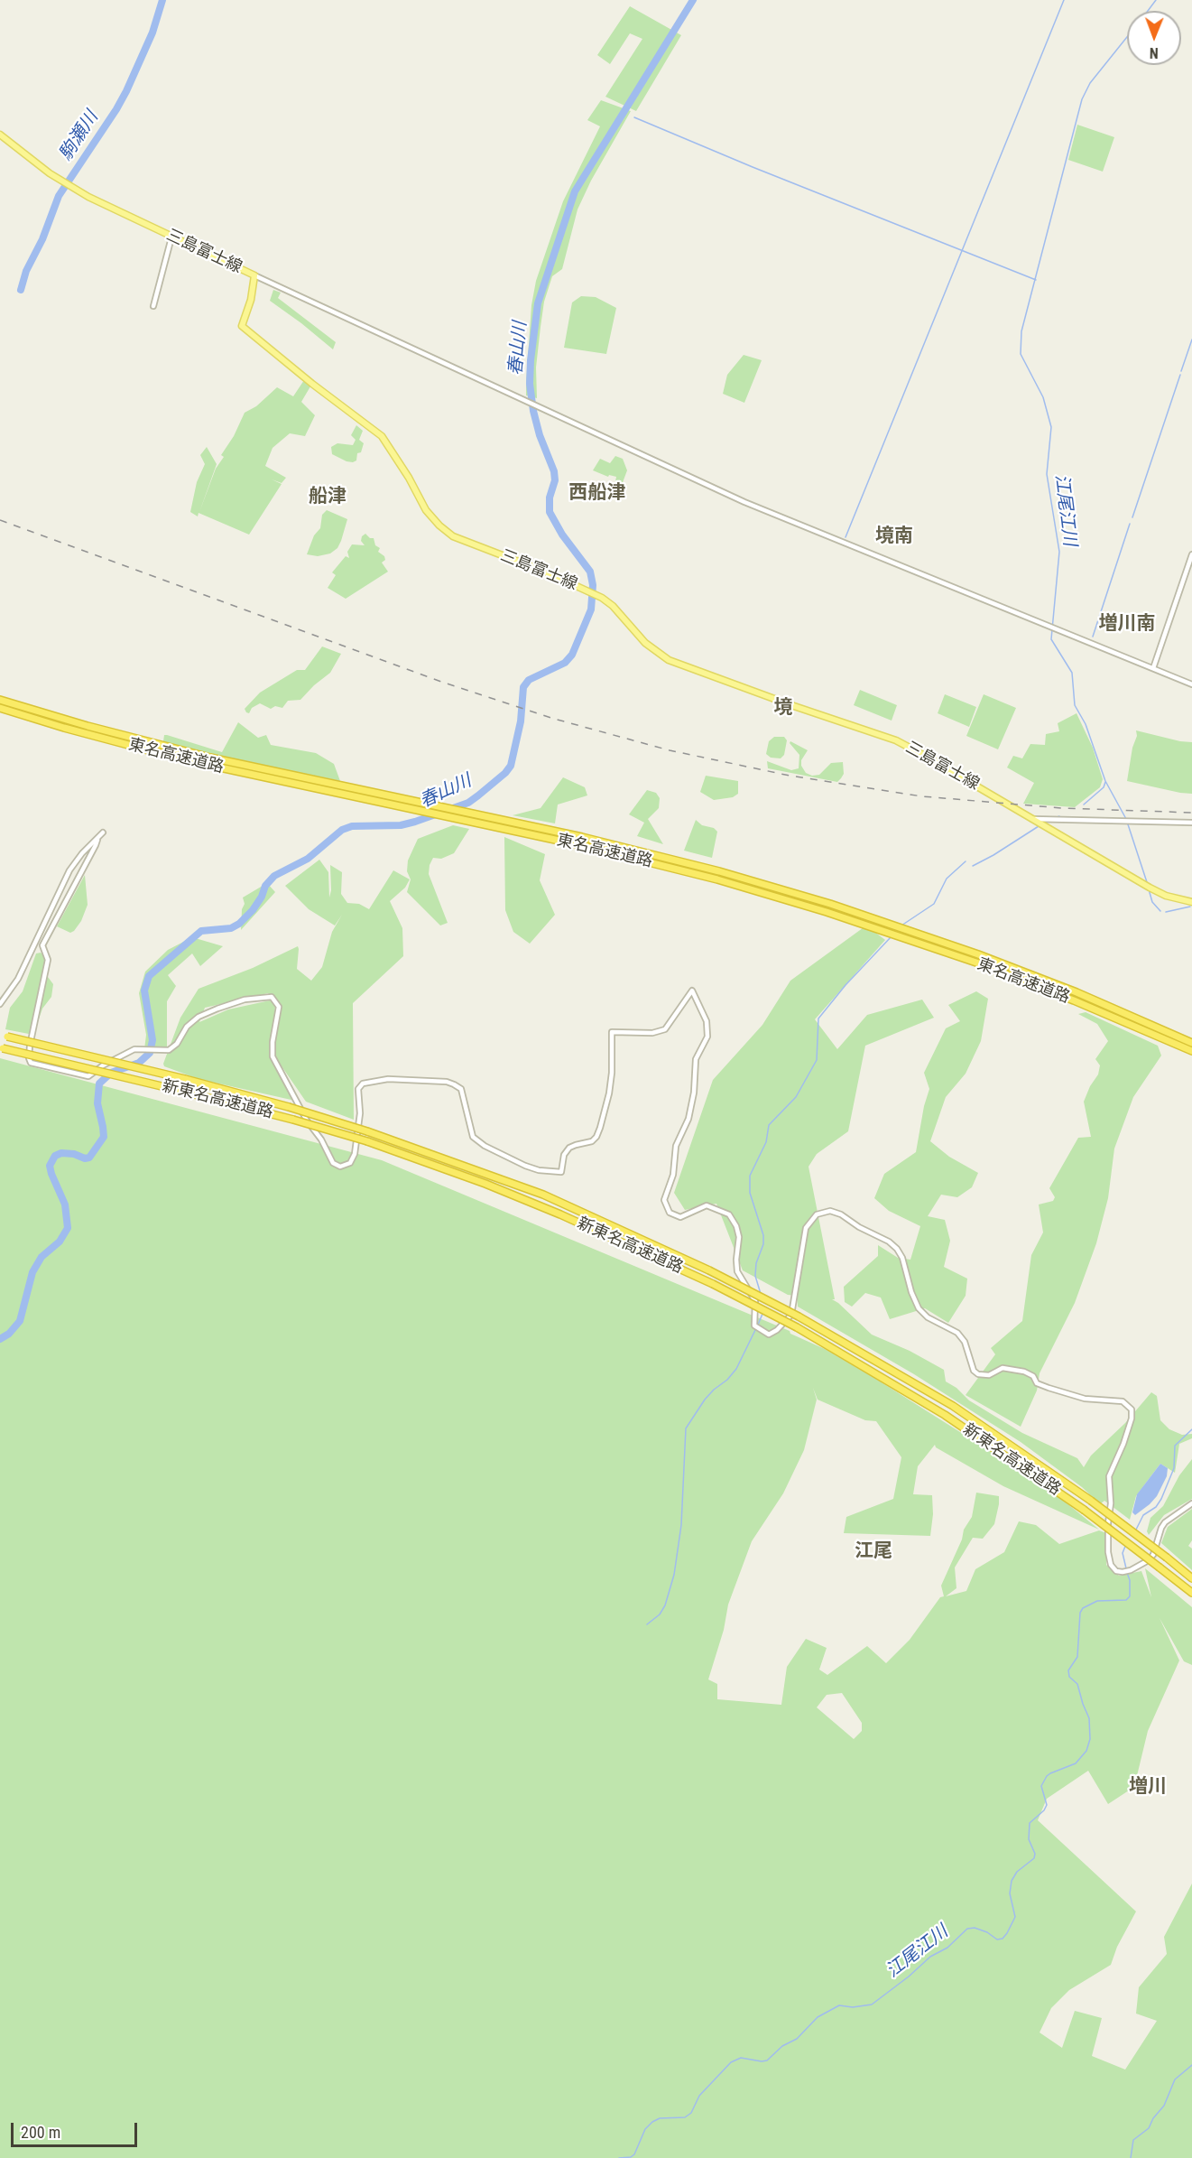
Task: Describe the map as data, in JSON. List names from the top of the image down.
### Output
{
  "streets": {
    "highway": ["東名高速道路", "新東名高速道路"],
    "main road": ["三島富士線"]
  },
  "districts": [
    "西船津",
    "船津",
    "境南",
    "増川南",
    "境",
    "江尾",
    "増川"
  ],
  "water": ["駒瀬川", "春山川", "江尾江川"],
  "scale_bar": "200 m",
  "north": "bottom"
}
